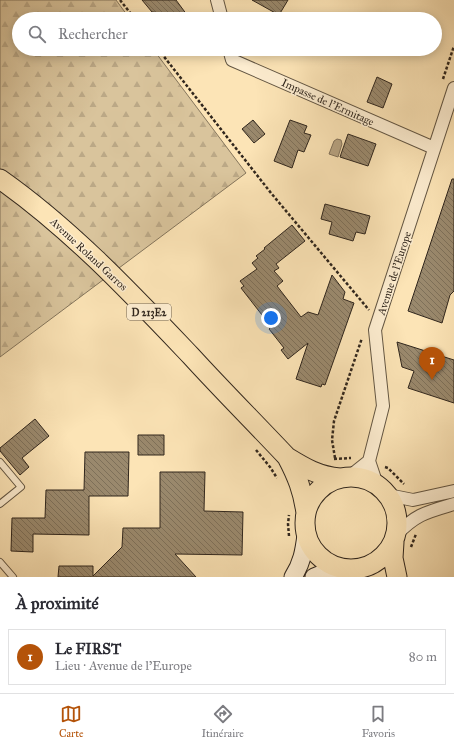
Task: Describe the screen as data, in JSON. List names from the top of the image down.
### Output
{
  "streets": {
    "main road": ["Avenue Roland Garros", "D 213E2"],
    "street": ["Impasse de l'Ermitage", "Avenue de l'Europe"]
  },
  "crossings": [
    ["Impasse de l'Ermitage", "Avenue de l'Europe"]
  ],
  "page": {
    "search": "Rechercher",
    "pins": "1",
    "heading": "À proximité",
    "list": [
      {
        "mark": "1",
        "name": "Le FIRST",
        "note": "Lieu · Avenue de l'Europe",
        "value": "80 m"
      }
    ],
    "nav": ["Carte", "Itinéraire", "Favoris"]
  }
}
